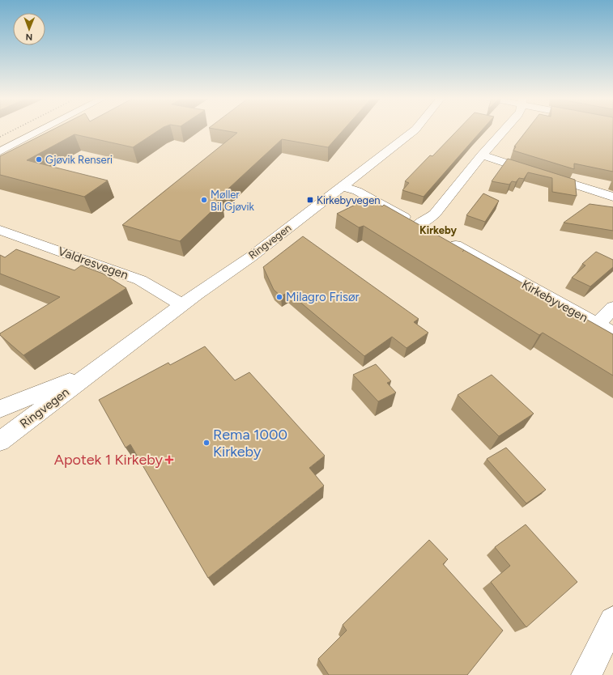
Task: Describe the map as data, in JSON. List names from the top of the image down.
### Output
{
  "streets": {
    "street": ["Ringvegen", "Valdresvegen", "Kirkebyvegen"]
  },
  "crossings": [
    ["Ringvegen", "Valdresvegen"],
    ["Ringvegen", "Kirkebyvegen"]
  ],
  "districts": ["Kirkeby"],
  "places": {
    "other": [
      "Gjøvik Renseri",
      "Møller Bil Gjøvik",
      "Milagro Frisør",
      "Rema 1000 Kirkeby"
    ],
    "transit": ["Kirkebyvegen"],
    "health": ["Apotek 1 Kirkeby"]
  },
  "north": "bottom"
}
